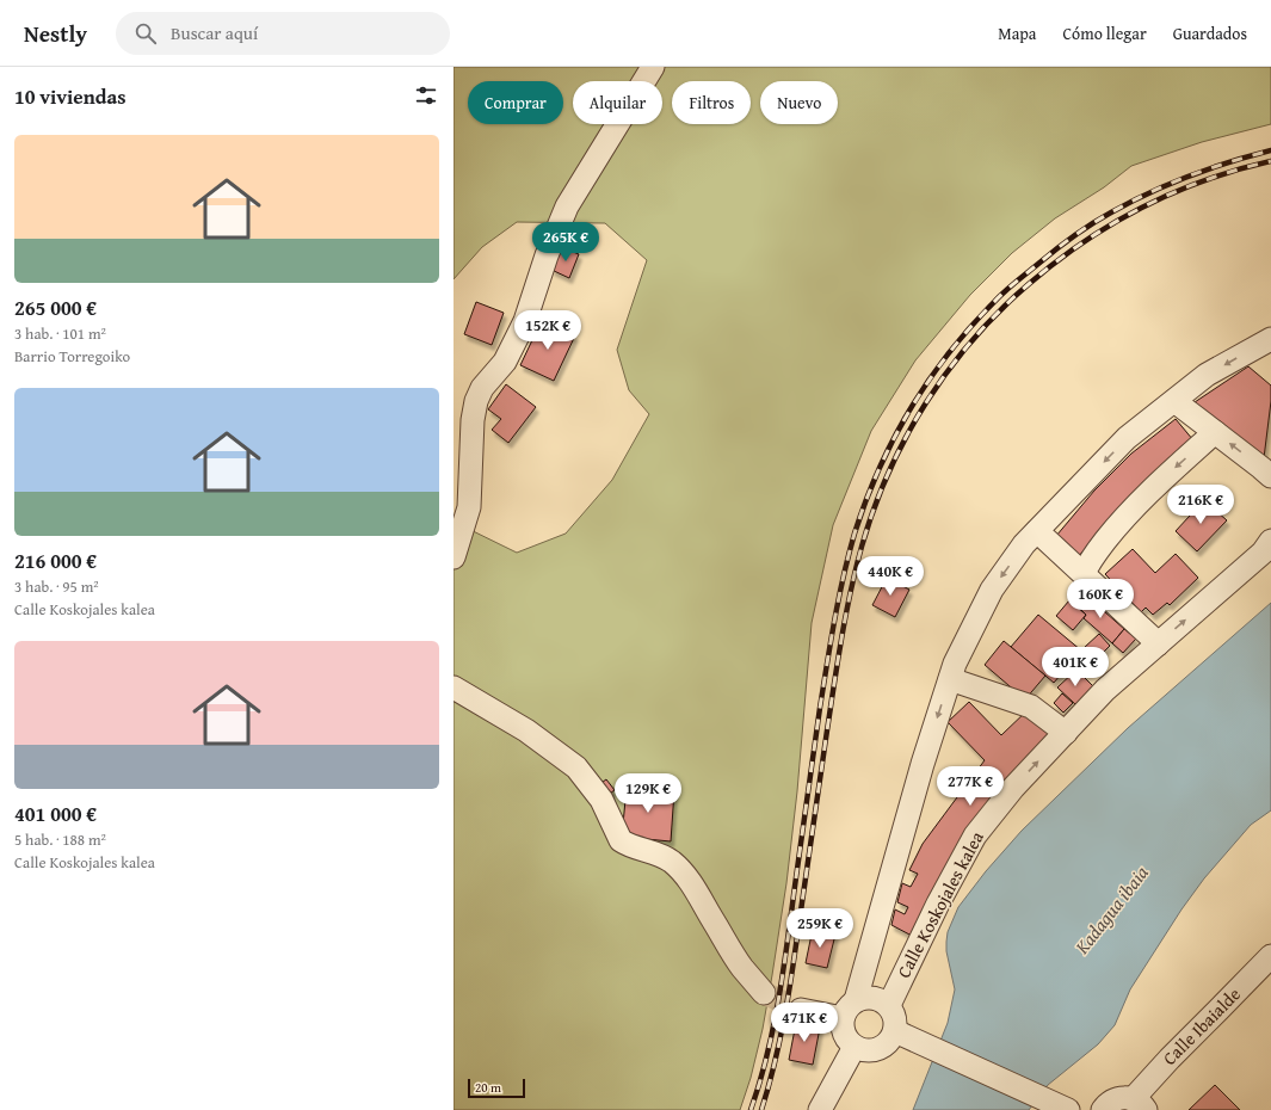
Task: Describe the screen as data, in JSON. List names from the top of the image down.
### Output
{
  "streets": {
    "street": ["Calle Koskojales kalea", "Calle Ibaialde"]
  },
  "water": ["Kadagua ibaia"],
  "scale_bar": "20 m",
  "page": {
    "header": "Nestly",
    "search": "Buscar aquí",
    "nav": ["Mapa", "Cómo llegar", "Guardados"],
    "heading": "10 viviendas",
    "chip": [
      "Comprar",
      "Alquilar",
      "Filtros",
      "Nuevo"
    ],
    "list": [
      {
        "name": "265 000 €",
        "note": "3 hab. · 101 m² · Barrio Torregoiko"
      },
      {
        "name": "216 000 €",
        "note": "3 hab. · 95 m² · Calle Koskojales kalea"
      },
      {
        "name": "401 000 €",
        "note": "5 hab. · 188 m² · Calle Koskojales kalea"
      }
    ],
    "price": [
      "265K €",
      "152K €",
      "216K €",
      "440K €",
      "160K €",
      "401K €",
      "277K €",
      "129K €",
      "259K €",
      "471K €"
    ],
    "scale": "20 m"
  }
}
